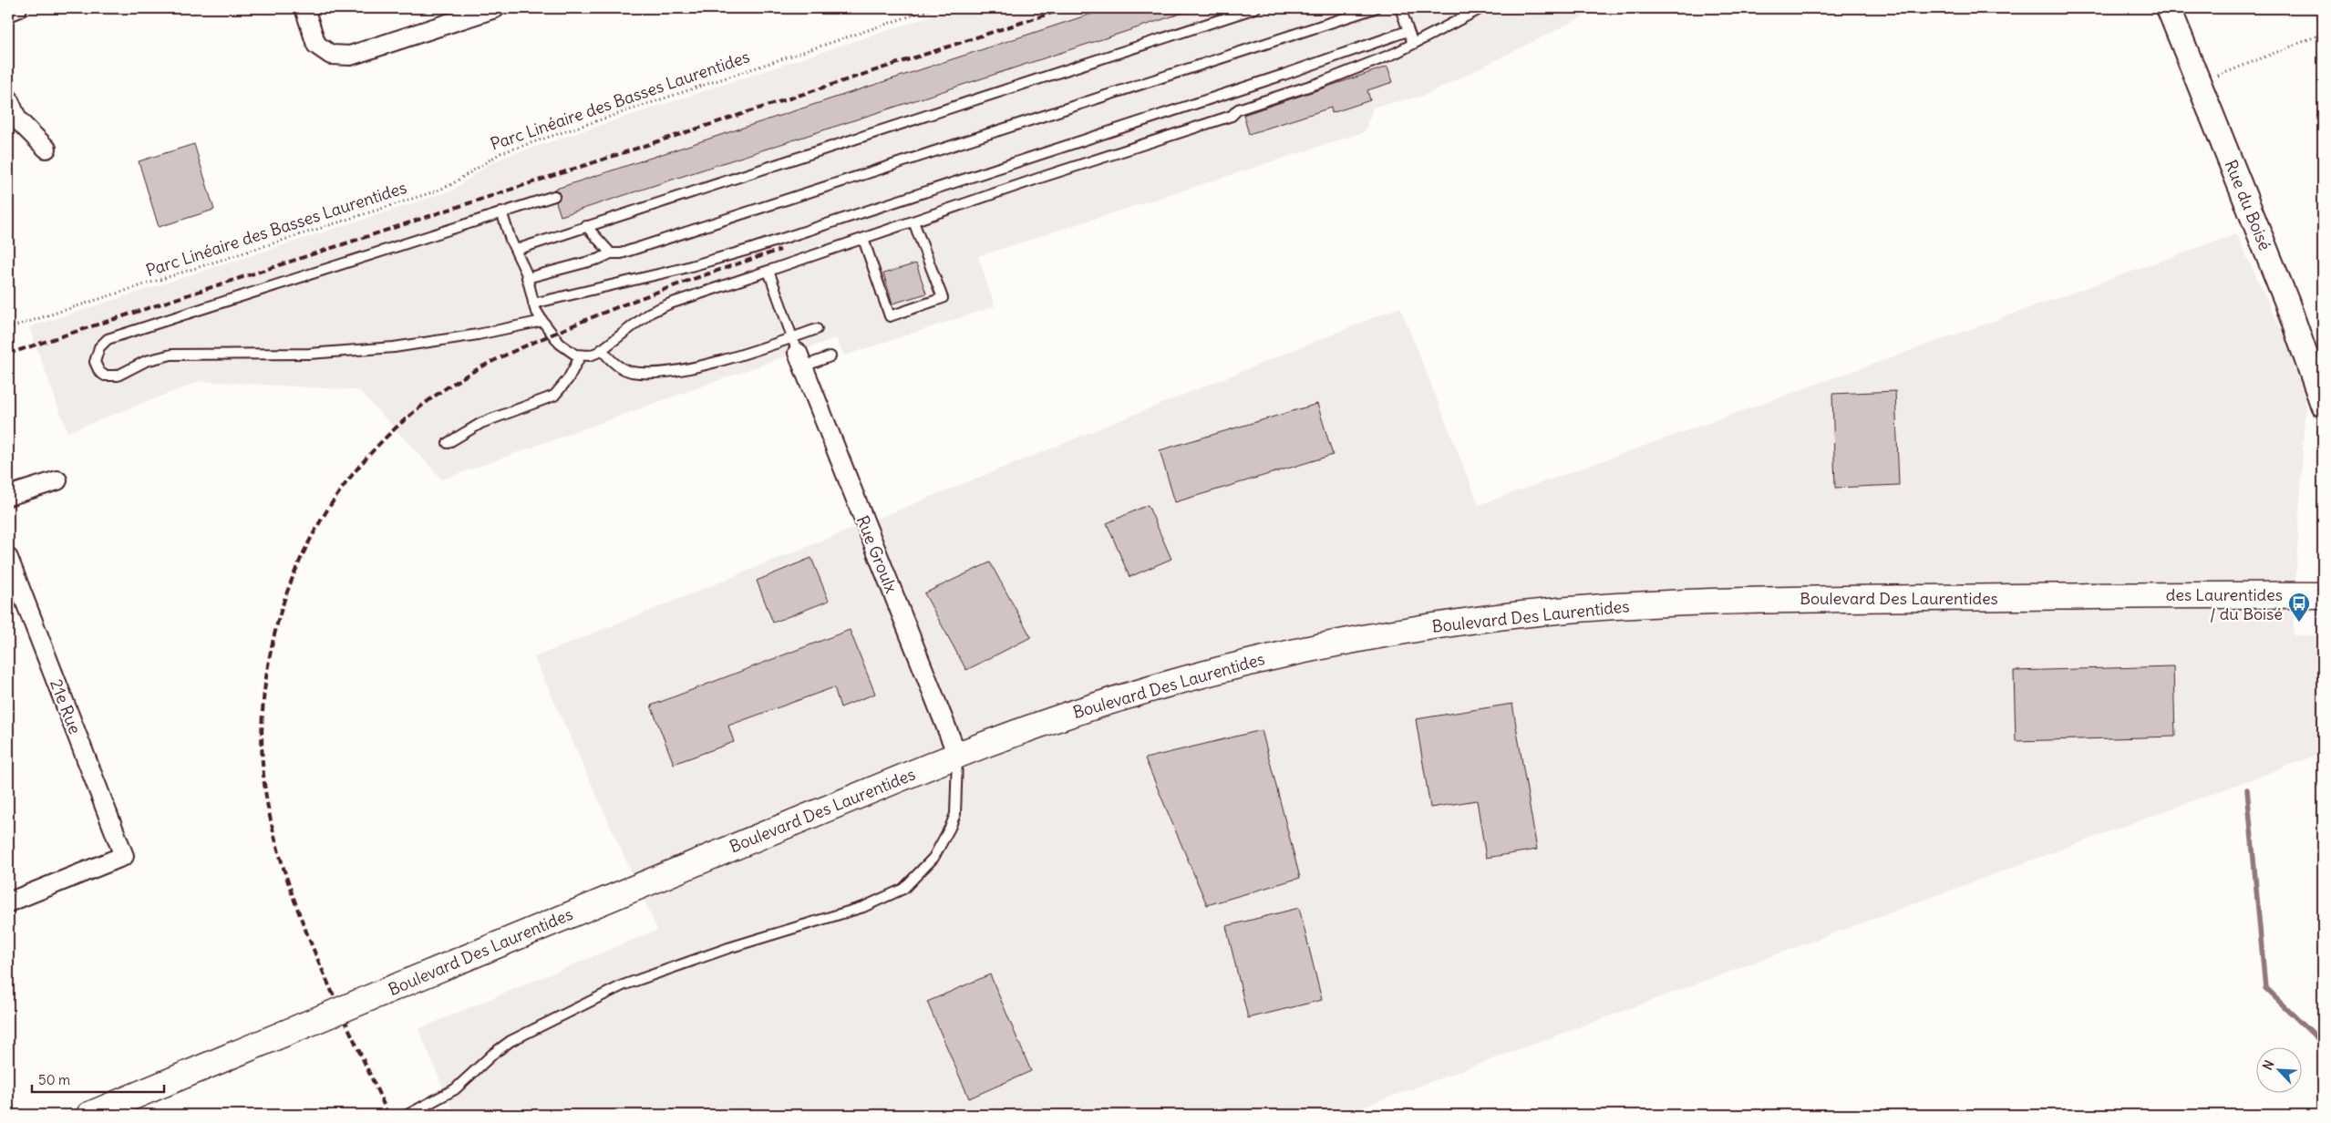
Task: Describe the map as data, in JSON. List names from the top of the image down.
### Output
{
  "streets": {
    "main road": ["Boulevard Des Laurentides"],
    "street": ["Rue du Boisé", "Rue Groulx", "21e Rue"],
    "path": ["Parc Linéaire des Basses Laurentides"]
  },
  "crossings": [
    ["Rue Groulx", "Boulevard Des Laurentides"]
  ],
  "places": {
    "bus stop": ["des Laurentides / du Boisé"]
  },
  "scale_bar": "50 m",
  "north": "top left"
}
